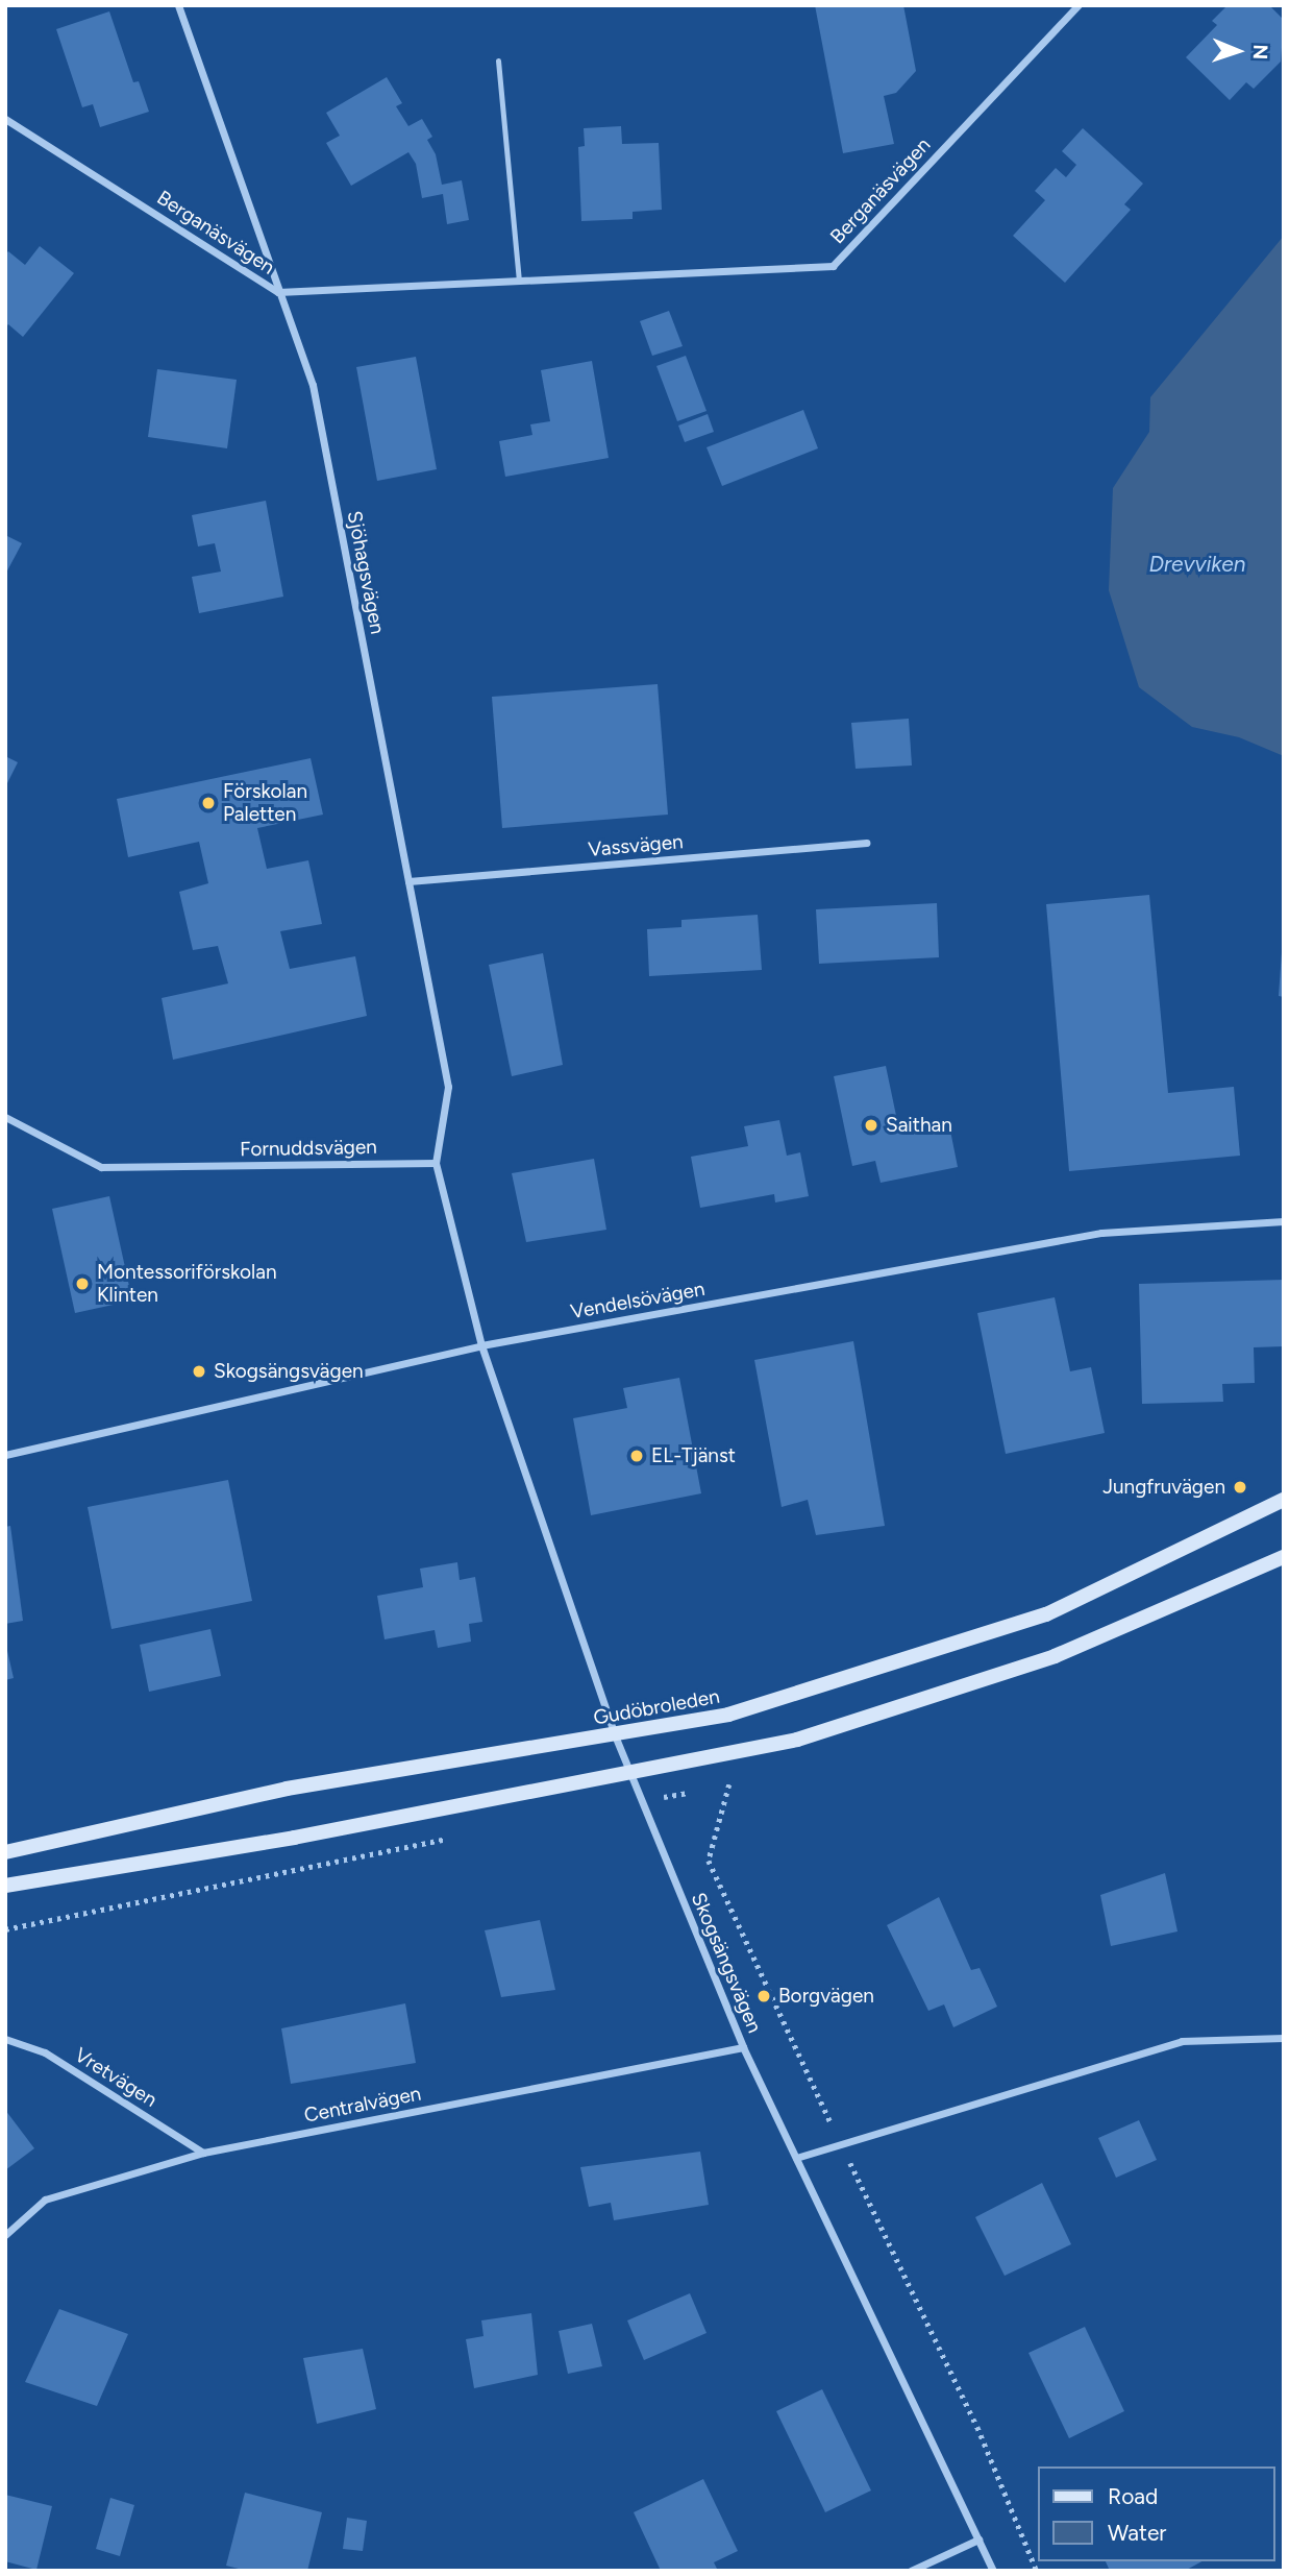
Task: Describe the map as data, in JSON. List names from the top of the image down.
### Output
{
  "streets": {
    "main road": ["Gudöbroleden"],
    "street": [
      "Berganäsvägen",
      "Sjöhagsvägen",
      "Vassvägen",
      "Fornuddsvägen",
      "Vendelsövägen",
      "Skogsängsvägen",
      "Vretvägen",
      "Centralvägen"
    ]
  },
  "crossings": [
    ["Berganäsvägen", "Sjöhagsvägen"],
    ["Sjöhagsvägen", "Vassvägen"],
    ["Sjöhagsvägen", "Fornuddsvägen"],
    ["Vendelsövägen", "Skogsängsvägen"],
    ["Gudöbroleden", "Skogsängsvägen"],
    ["Skogsängsvägen", "Centralvägen"],
    ["Vretvägen", "Centralvägen"]
  ],
  "water": ["Drevviken"],
  "places": [
    "Förskolan Paletten",
    "Saithan",
    "Montessoriförskolan Klinten",
    "Skogsängsvägen",
    "EL-Tjänst",
    "Jungfruvägen",
    "Borgvägen"
  ],
  "legend": ["Road", "Water"],
  "north": "right"
}
